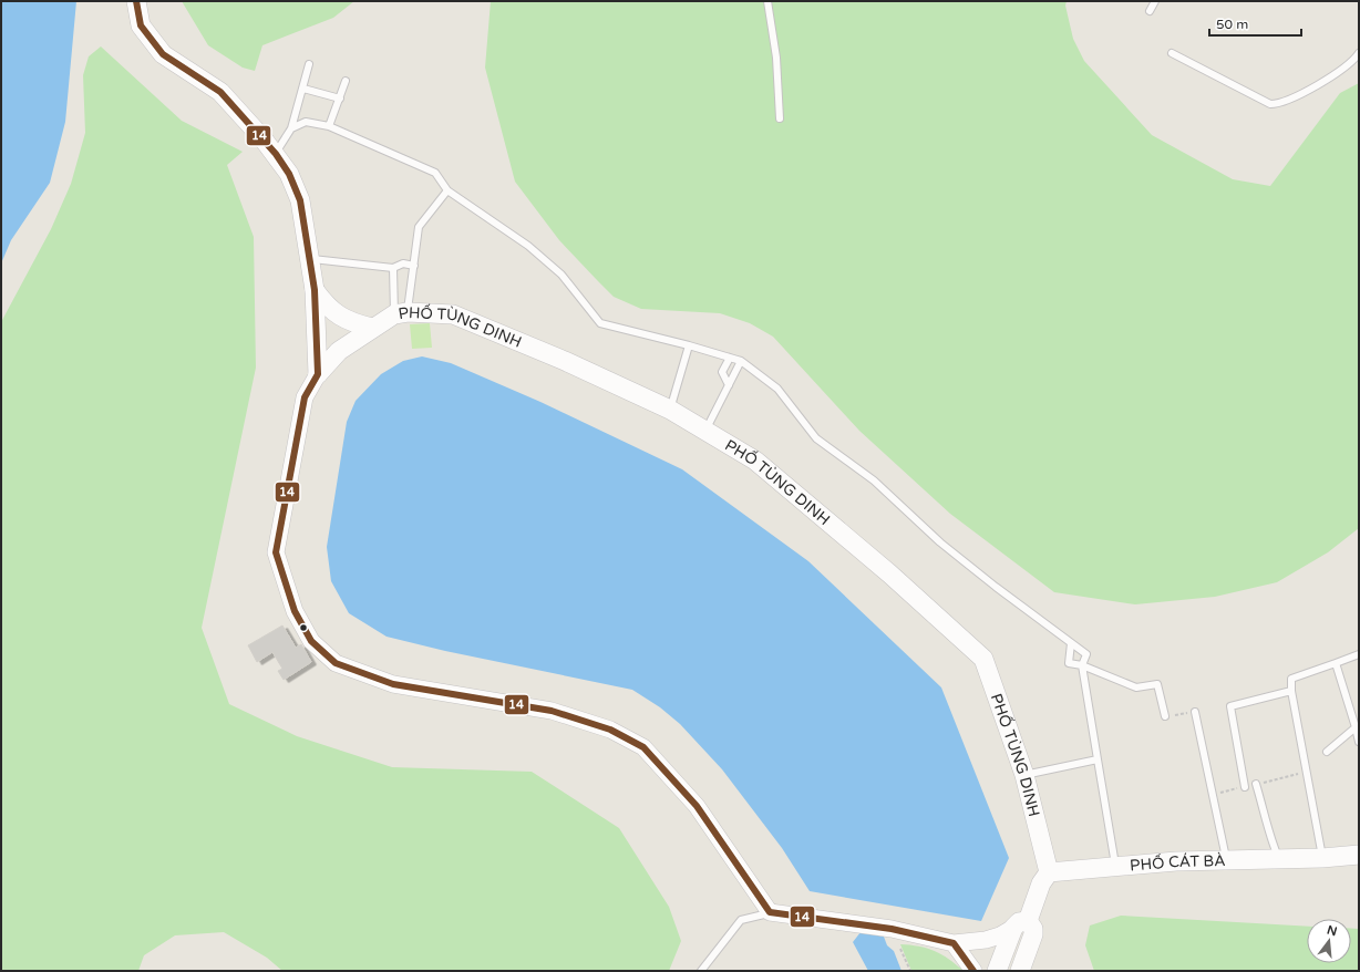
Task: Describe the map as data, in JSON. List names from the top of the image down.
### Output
{
  "streets": {
    "main road": ["PHỐ TÙNG DINH", "PHỐ CÁT BÀ"]
  },
  "crossings": [
    ["PHỐ TÙNG DINH", "PHỐ CÁT BÀ"]
  ],
  "lines": ["transit line 14"],
  "scale_bar": "50 m",
  "north": "top"
}
